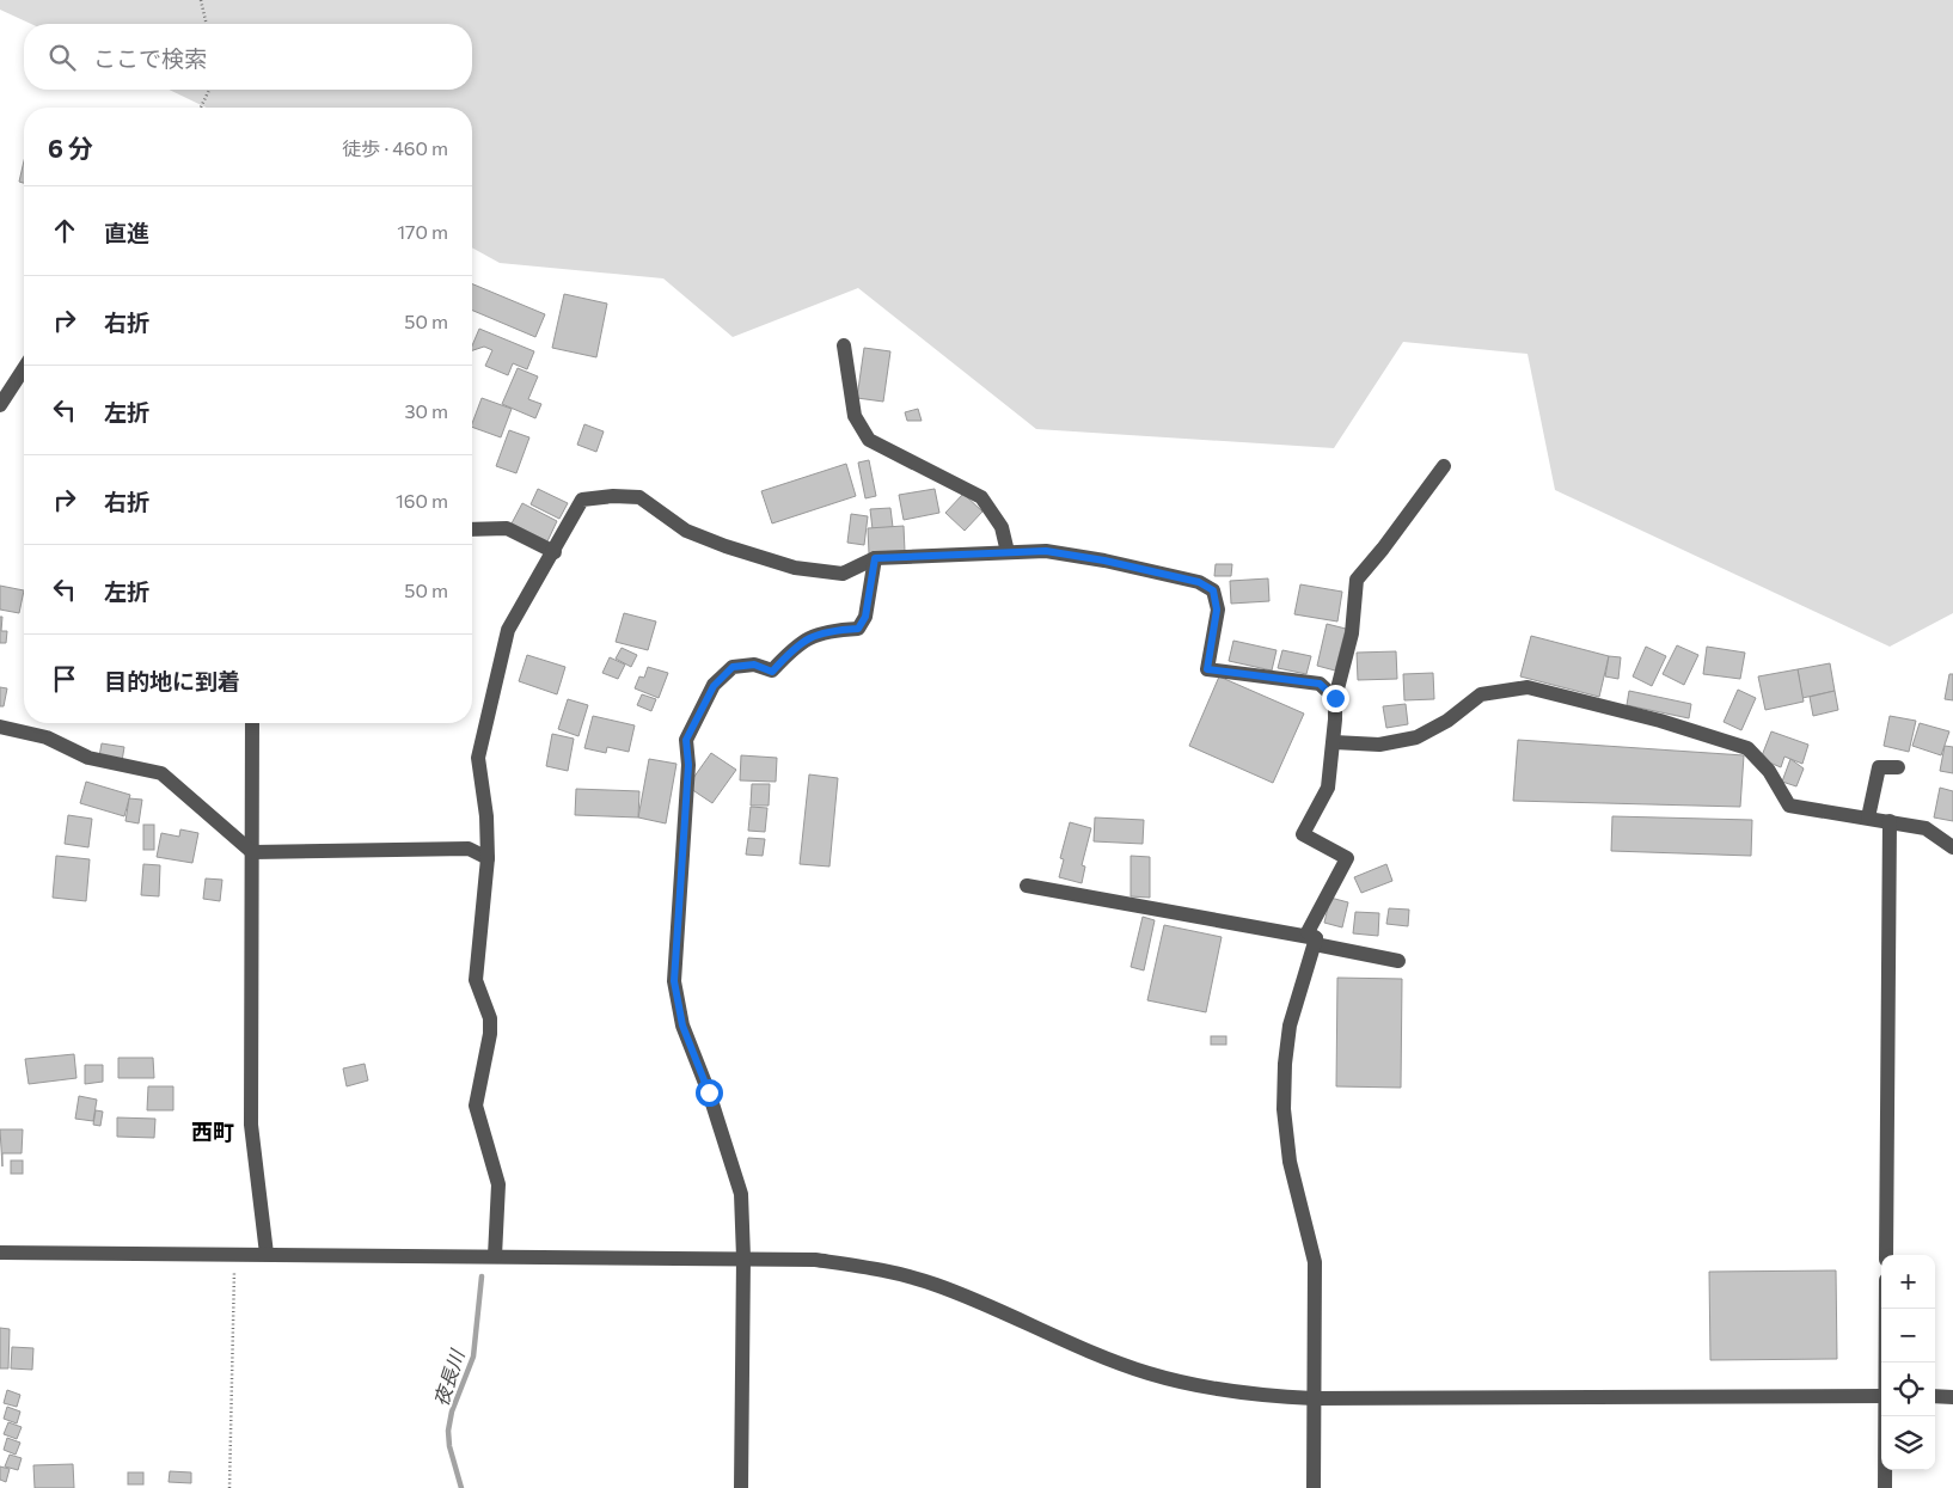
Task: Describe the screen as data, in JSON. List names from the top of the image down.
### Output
{
  "districts": ["西町"],
  "water": ["夜長川"],
  "page": {
    "search": "ここで検索",
    "heading": ["6 分", "徒歩 · 460 m"],
    "list": [
      ["直進", "170 m"],
      ["右折", "50 m"],
      ["左折", "30 m"],
      ["右折", "160 m"],
      ["左折", "50 m"],
      "目的地に到着"
    ],
    "map_buttons": ["+", "−"]
  }
}
